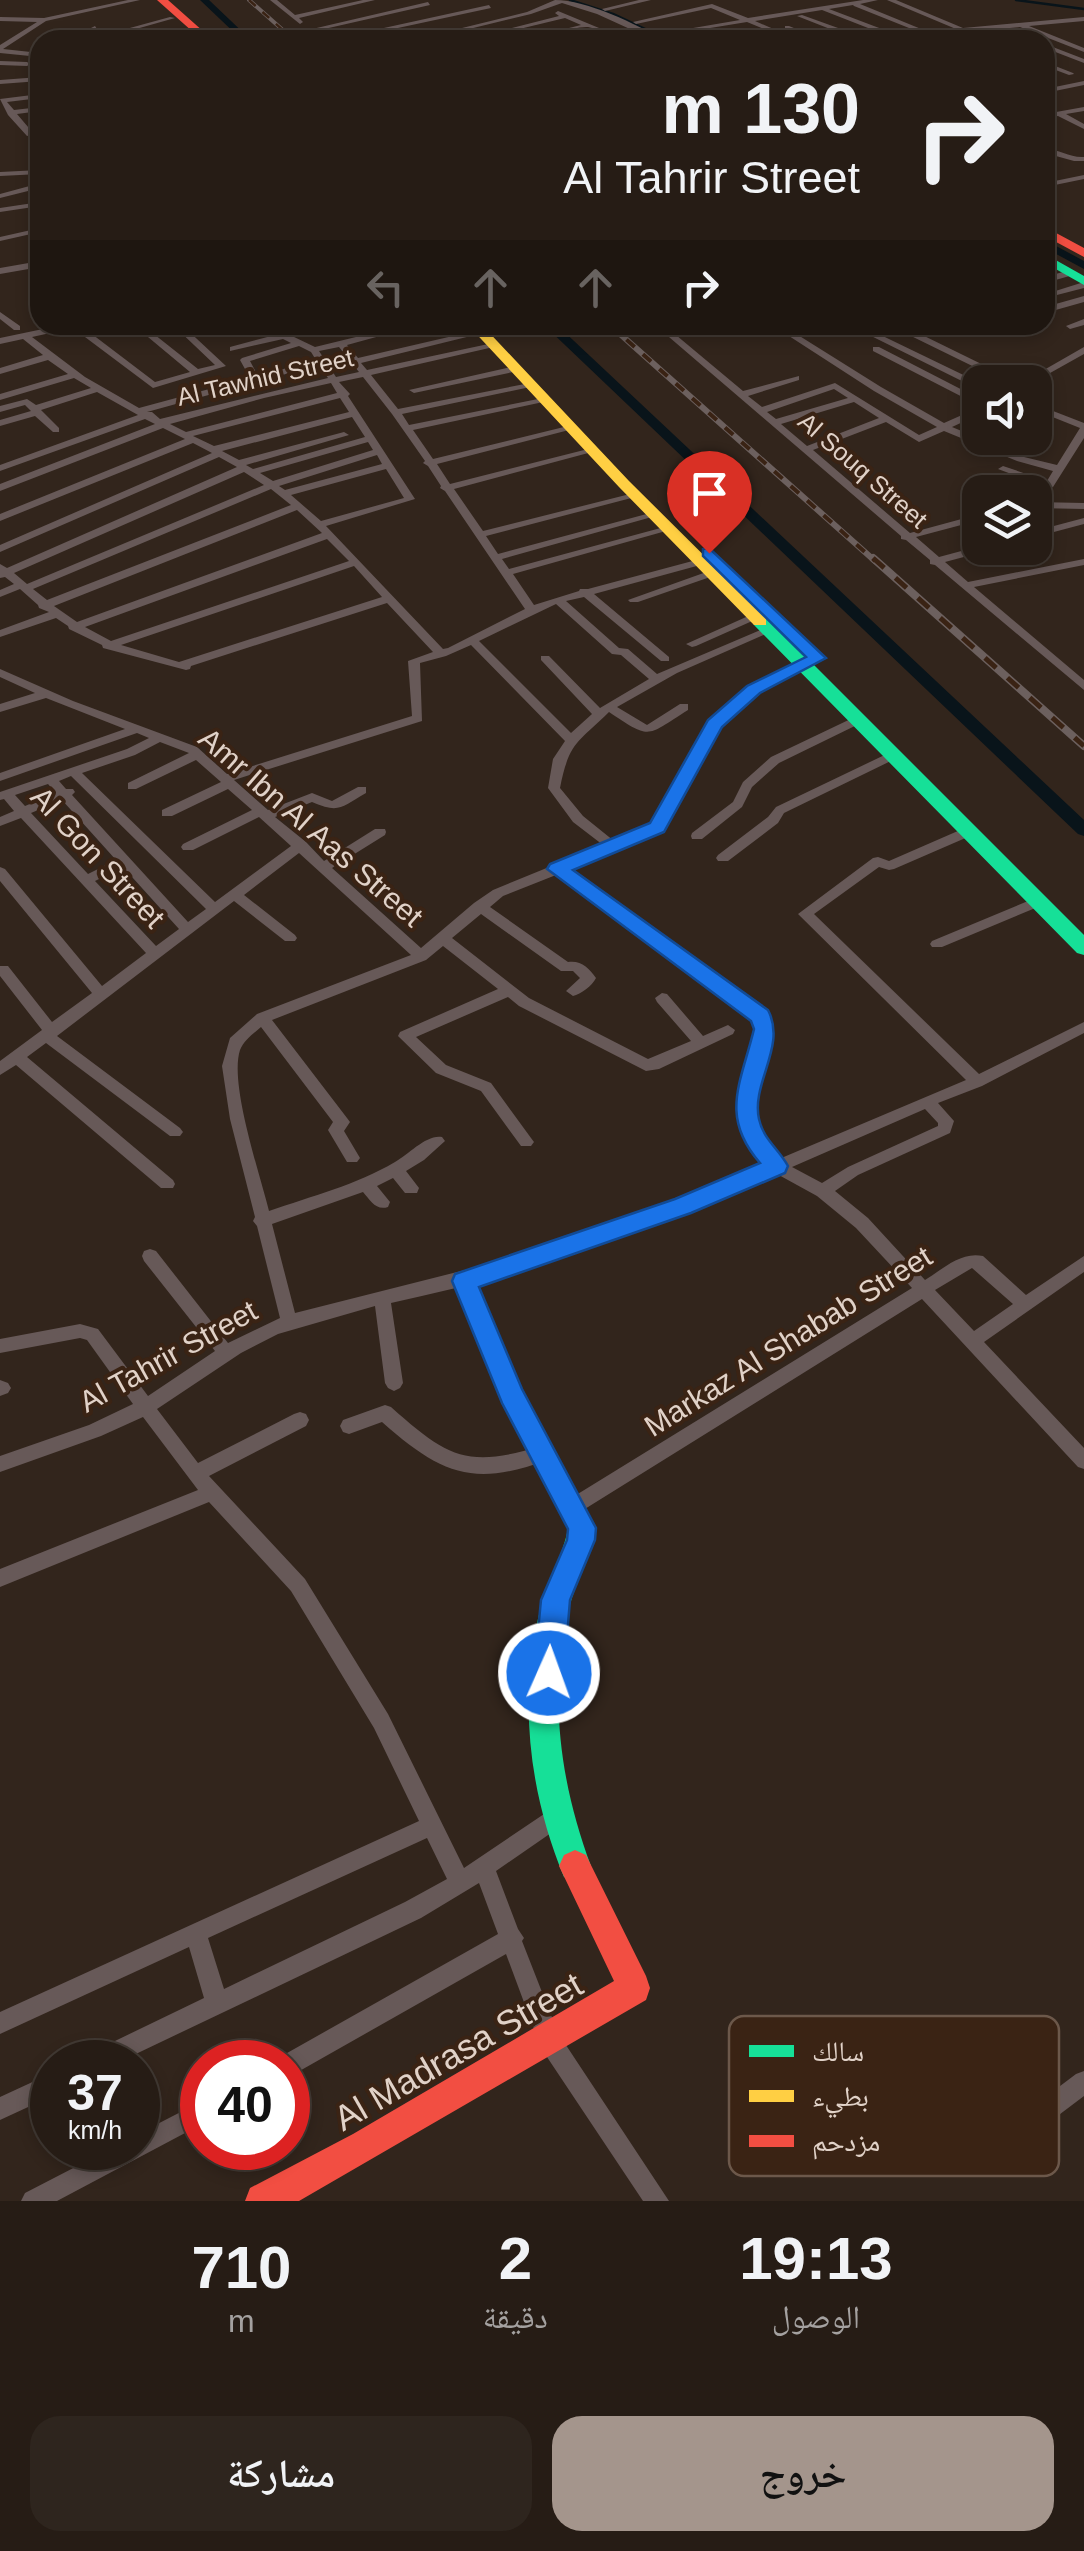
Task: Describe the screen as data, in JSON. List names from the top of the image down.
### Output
{
  "streets": {
    "main road": ["Al Madrasa Street"],
    "street": [
      "Al Tawhid Street",
      "Al Souq Street",
      "Amr Ibn Al Aas Street",
      "Al Gon Street",
      "Markaz Al Shabab Street",
      "Al Tahrir Street"
    ]
  },
  "legend": ["سالك", "بطيء", "مزدحم"],
  "page": {
    "turn": ["130 m", "Al Tahrir Street"],
    "speed": "37 km/h",
    "limit": "40",
    "eta": [
      "19:13",
      "الوصول",
      "2",
      "دقيقة",
      "710",
      "m"
    ],
    "buttons": ["خروج", "مشاركة"]
  }
}
